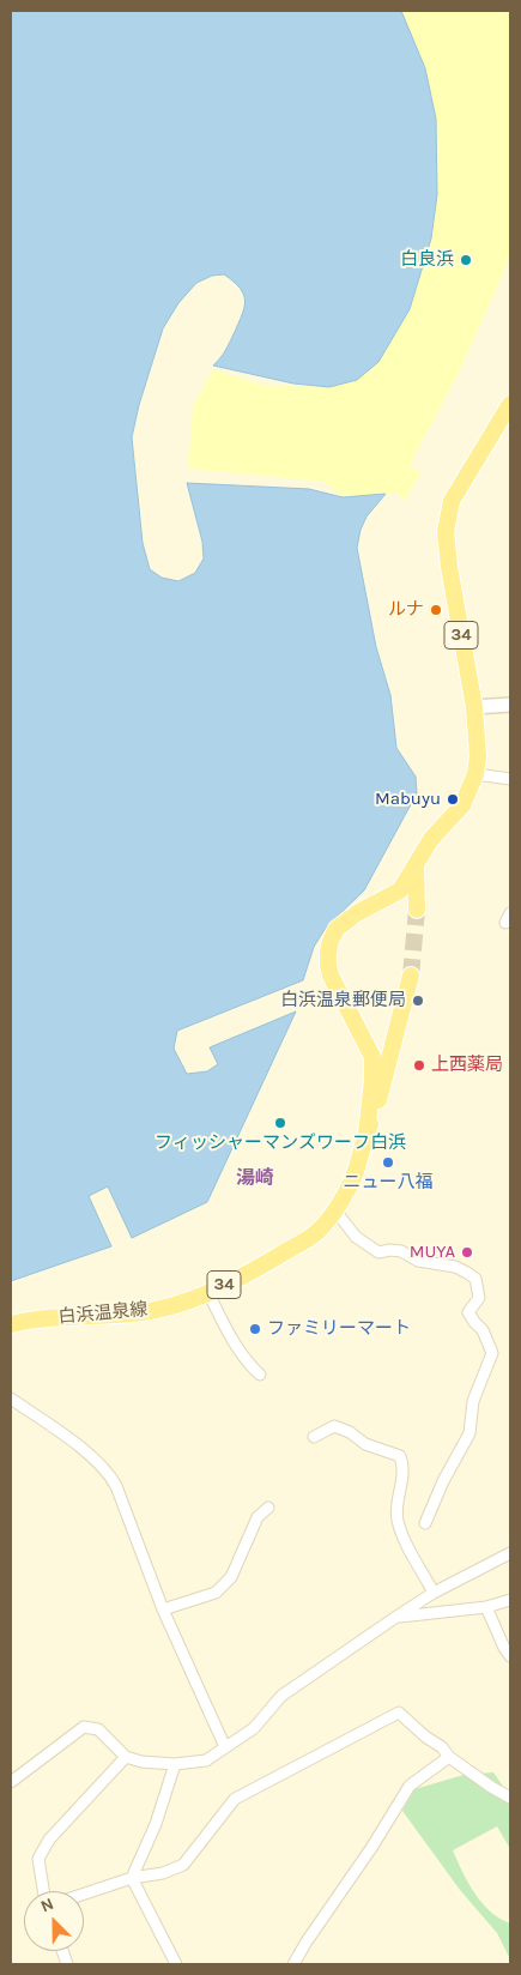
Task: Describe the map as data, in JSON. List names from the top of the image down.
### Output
{
  "streets": {
    "main road": ["34", "白浜温泉線"]
  },
  "districts": ["湯崎"],
  "places": [
    "白良浜",
    "ルナ",
    "Mabuyu",
    "白浜温泉郵便局",
    "上西薬局",
    "フィッシャーマンズワーフ白浜",
    "ニュー八福",
    "MUYA",
    "ファミリーマート"
  ],
  "north": "top left"
}
